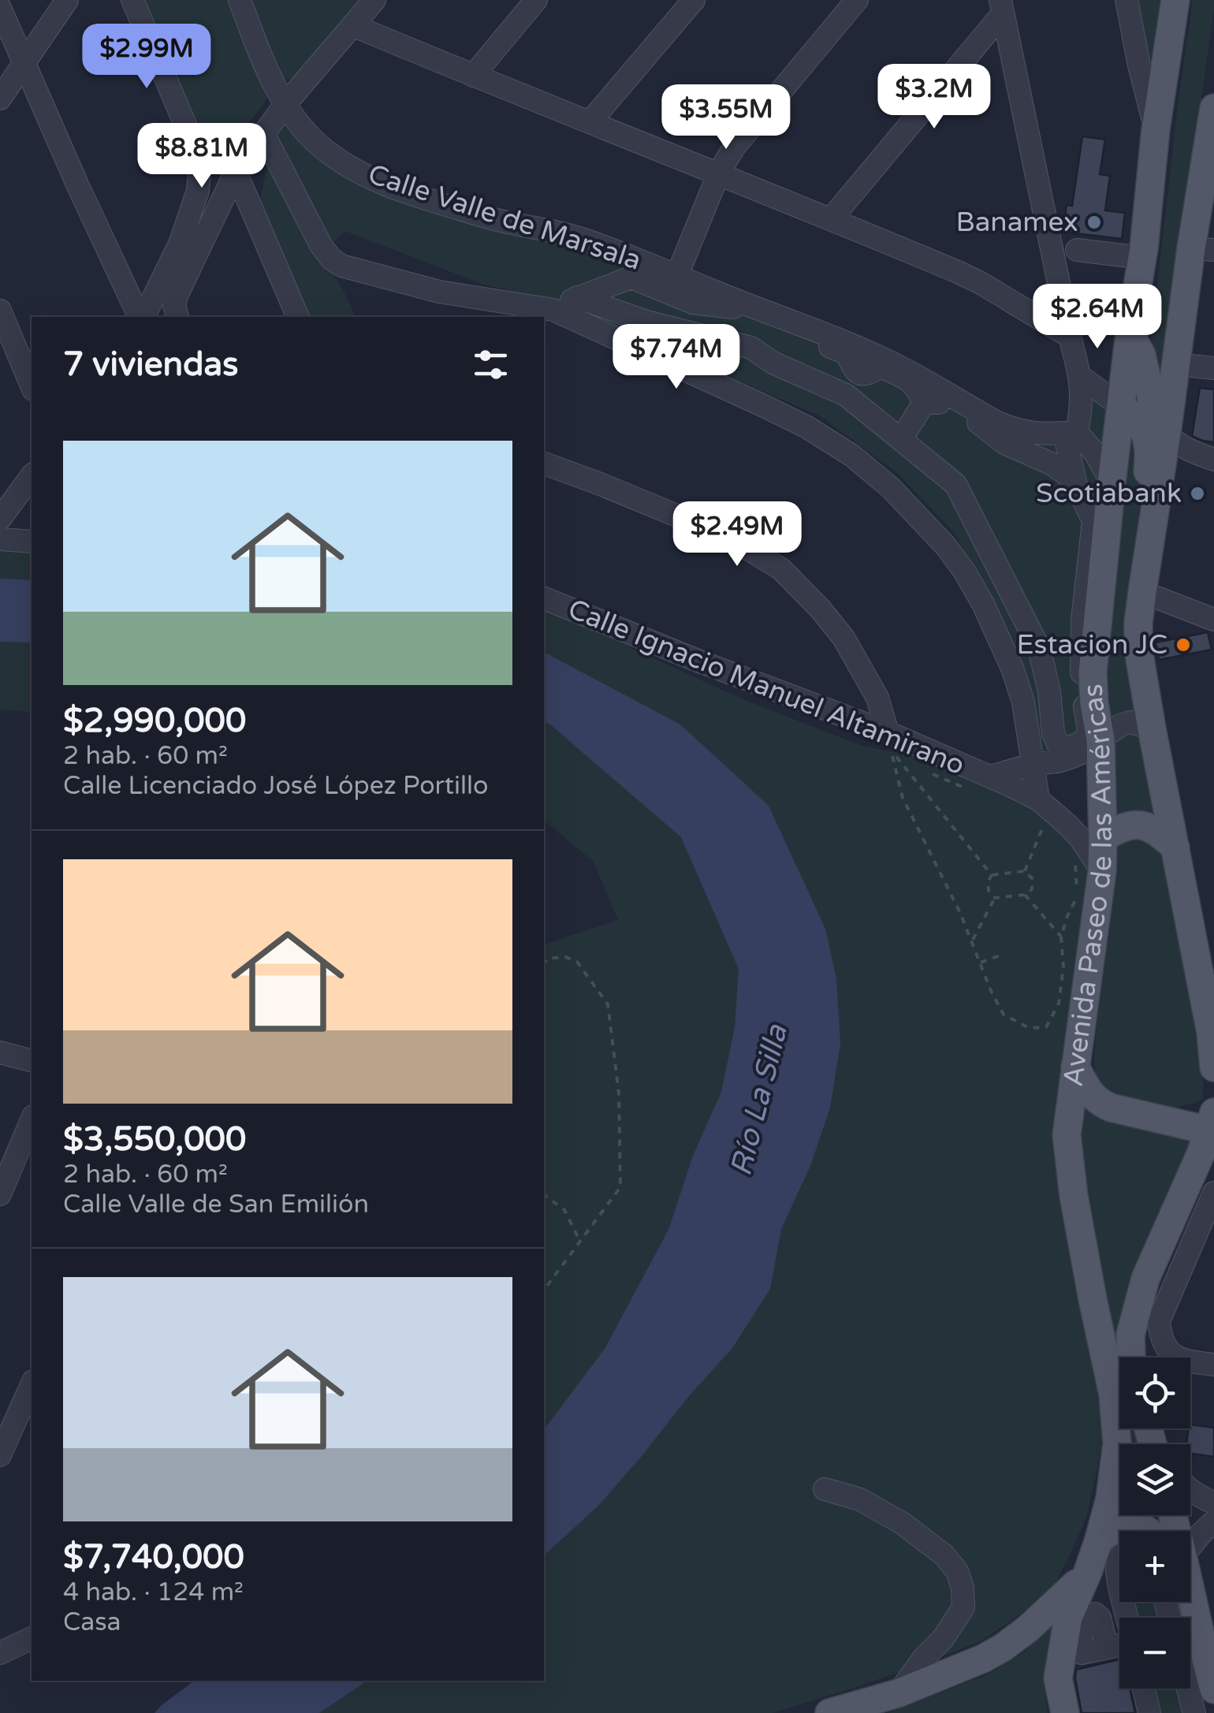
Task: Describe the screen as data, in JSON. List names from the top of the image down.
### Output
{
  "streets": {
    "main road": ["Avenida Paseo de las Américas"],
    "street": ["Calle Valle de Marsala", "Calle Ignacio Manuel Altamirano"]
  },
  "crossings": [
    ["Calle Ignacio Manuel Altamirano", "Avenida Paseo de las Américas"]
  ],
  "water": ["Río La Silla"],
  "places": ["Banamex", "Scotiabank", "Estacion JC"],
  "page": {
    "price": [
      "$2.99M",
      "$3.2M",
      "$3.55M",
      "$8.81M",
      "$2.64M",
      "$7.74M",
      "$2.49M"
    ],
    "heading": "7 viviendas",
    "list": [
      {
        "name": "$2,990,000",
        "note": "2 hab. · 60 m² · Calle Licenciado José López Portillo"
      },
      {
        "name": "$3,550,000",
        "note": "2 hab. · 60 m² · Calle Valle de San Emilión"
      },
      {
        "name": "$7,740,000",
        "note": "4 hab. · 124 m² · Casa"
      }
    ],
    "map_buttons": ["+", "−"]
  }
}
